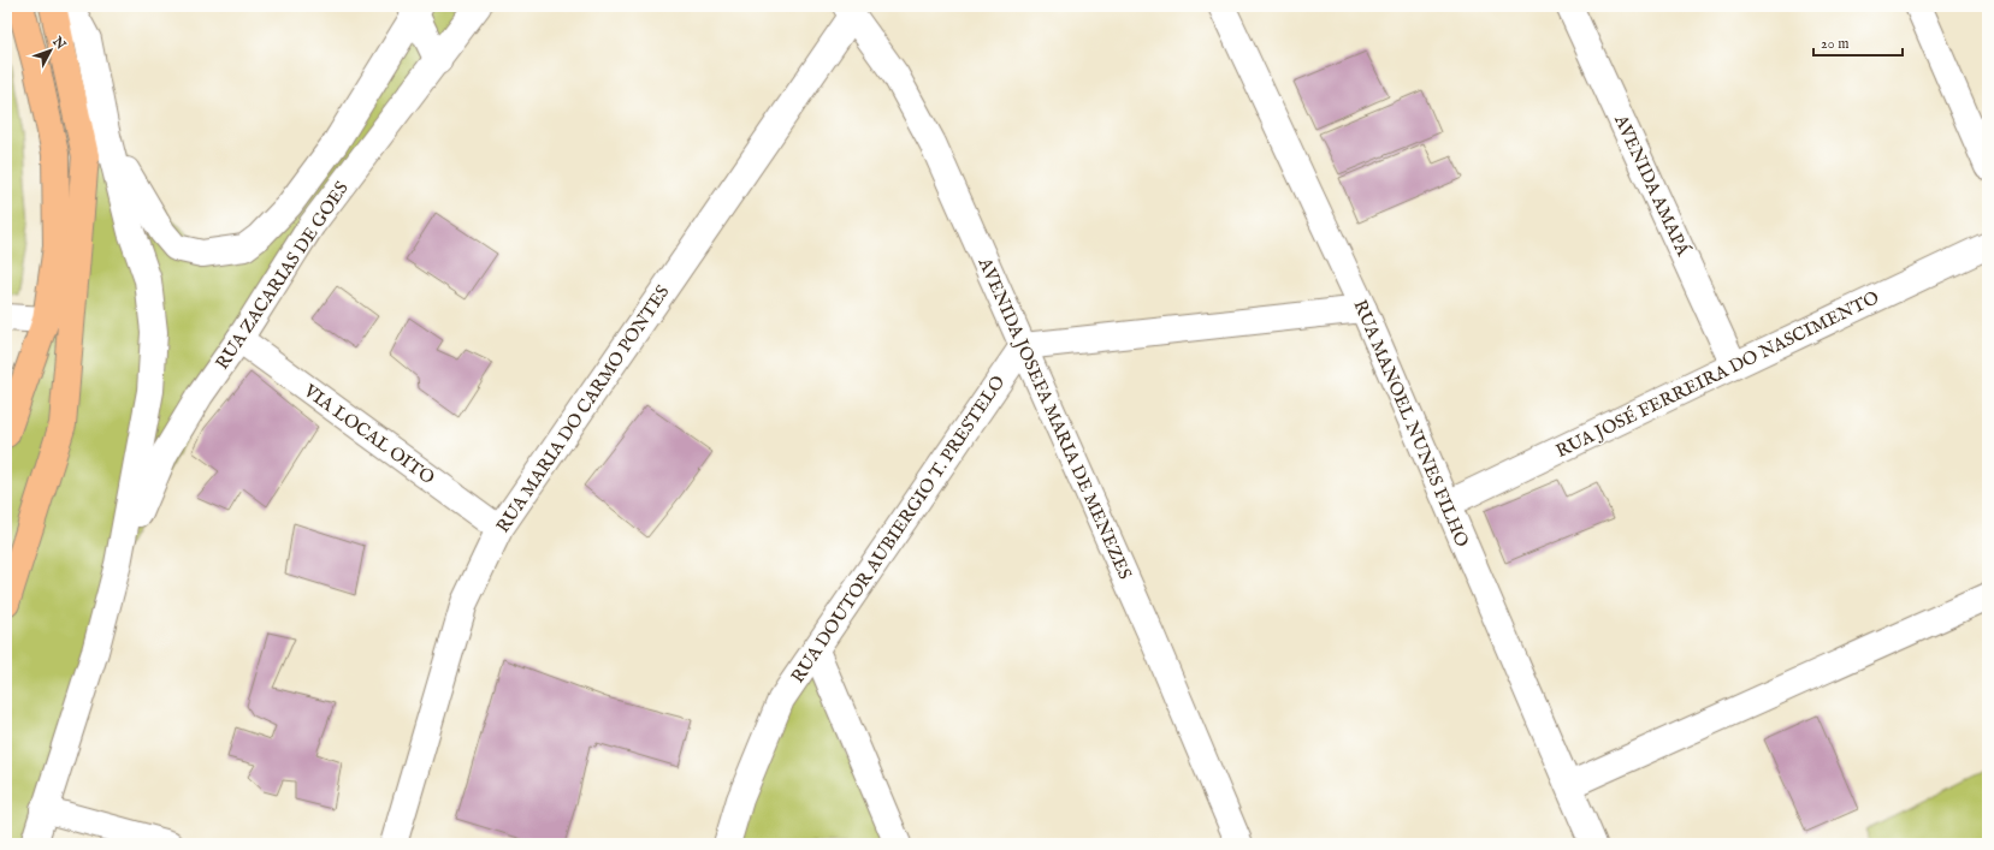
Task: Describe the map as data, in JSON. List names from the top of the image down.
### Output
{
  "streets": {
    "street": [
      "AVENIDA AMAPÁ",
      "RUA ZACARIAS DE GOES",
      "RUA JOSÉ FERREIRA DO NASCIMENTO",
      "RUA MARIA DO CARMO PONTES",
      "AVENIDA JOSEFA MARIA DE MENEZES",
      "RUA MANOEL NUNES FILHO",
      "VIA LOCAL OITO",
      "RUA DOUTOR AUBIERGIO T. PRESTELO"
    ]
  },
  "crossings": [
    ["AVENIDA AMAPÁ", "RUA JOSÉ FERREIRA DO NASCIMENTO"],
    ["RUA ZACARIAS DE GOES", "VIA LOCAL OITO"],
    ["RUA JOSÉ FERREIRA DO NASCIMENTO", "RUA MANOEL NUNES FILHO"],
    ["RUA MARIA DO CARMO PONTES", "AVENIDA JOSEFA MARIA DE MENEZES"],
    ["RUA MARIA DO CARMO PONTES", "VIA LOCAL OITO"],
    ["AVENIDA JOSEFA MARIA DE MENEZES", "RUA DOUTOR AUBIERGIO T. PRESTELO"]
  ],
  "scale_bar": "20 m",
  "north": "top right"
}
